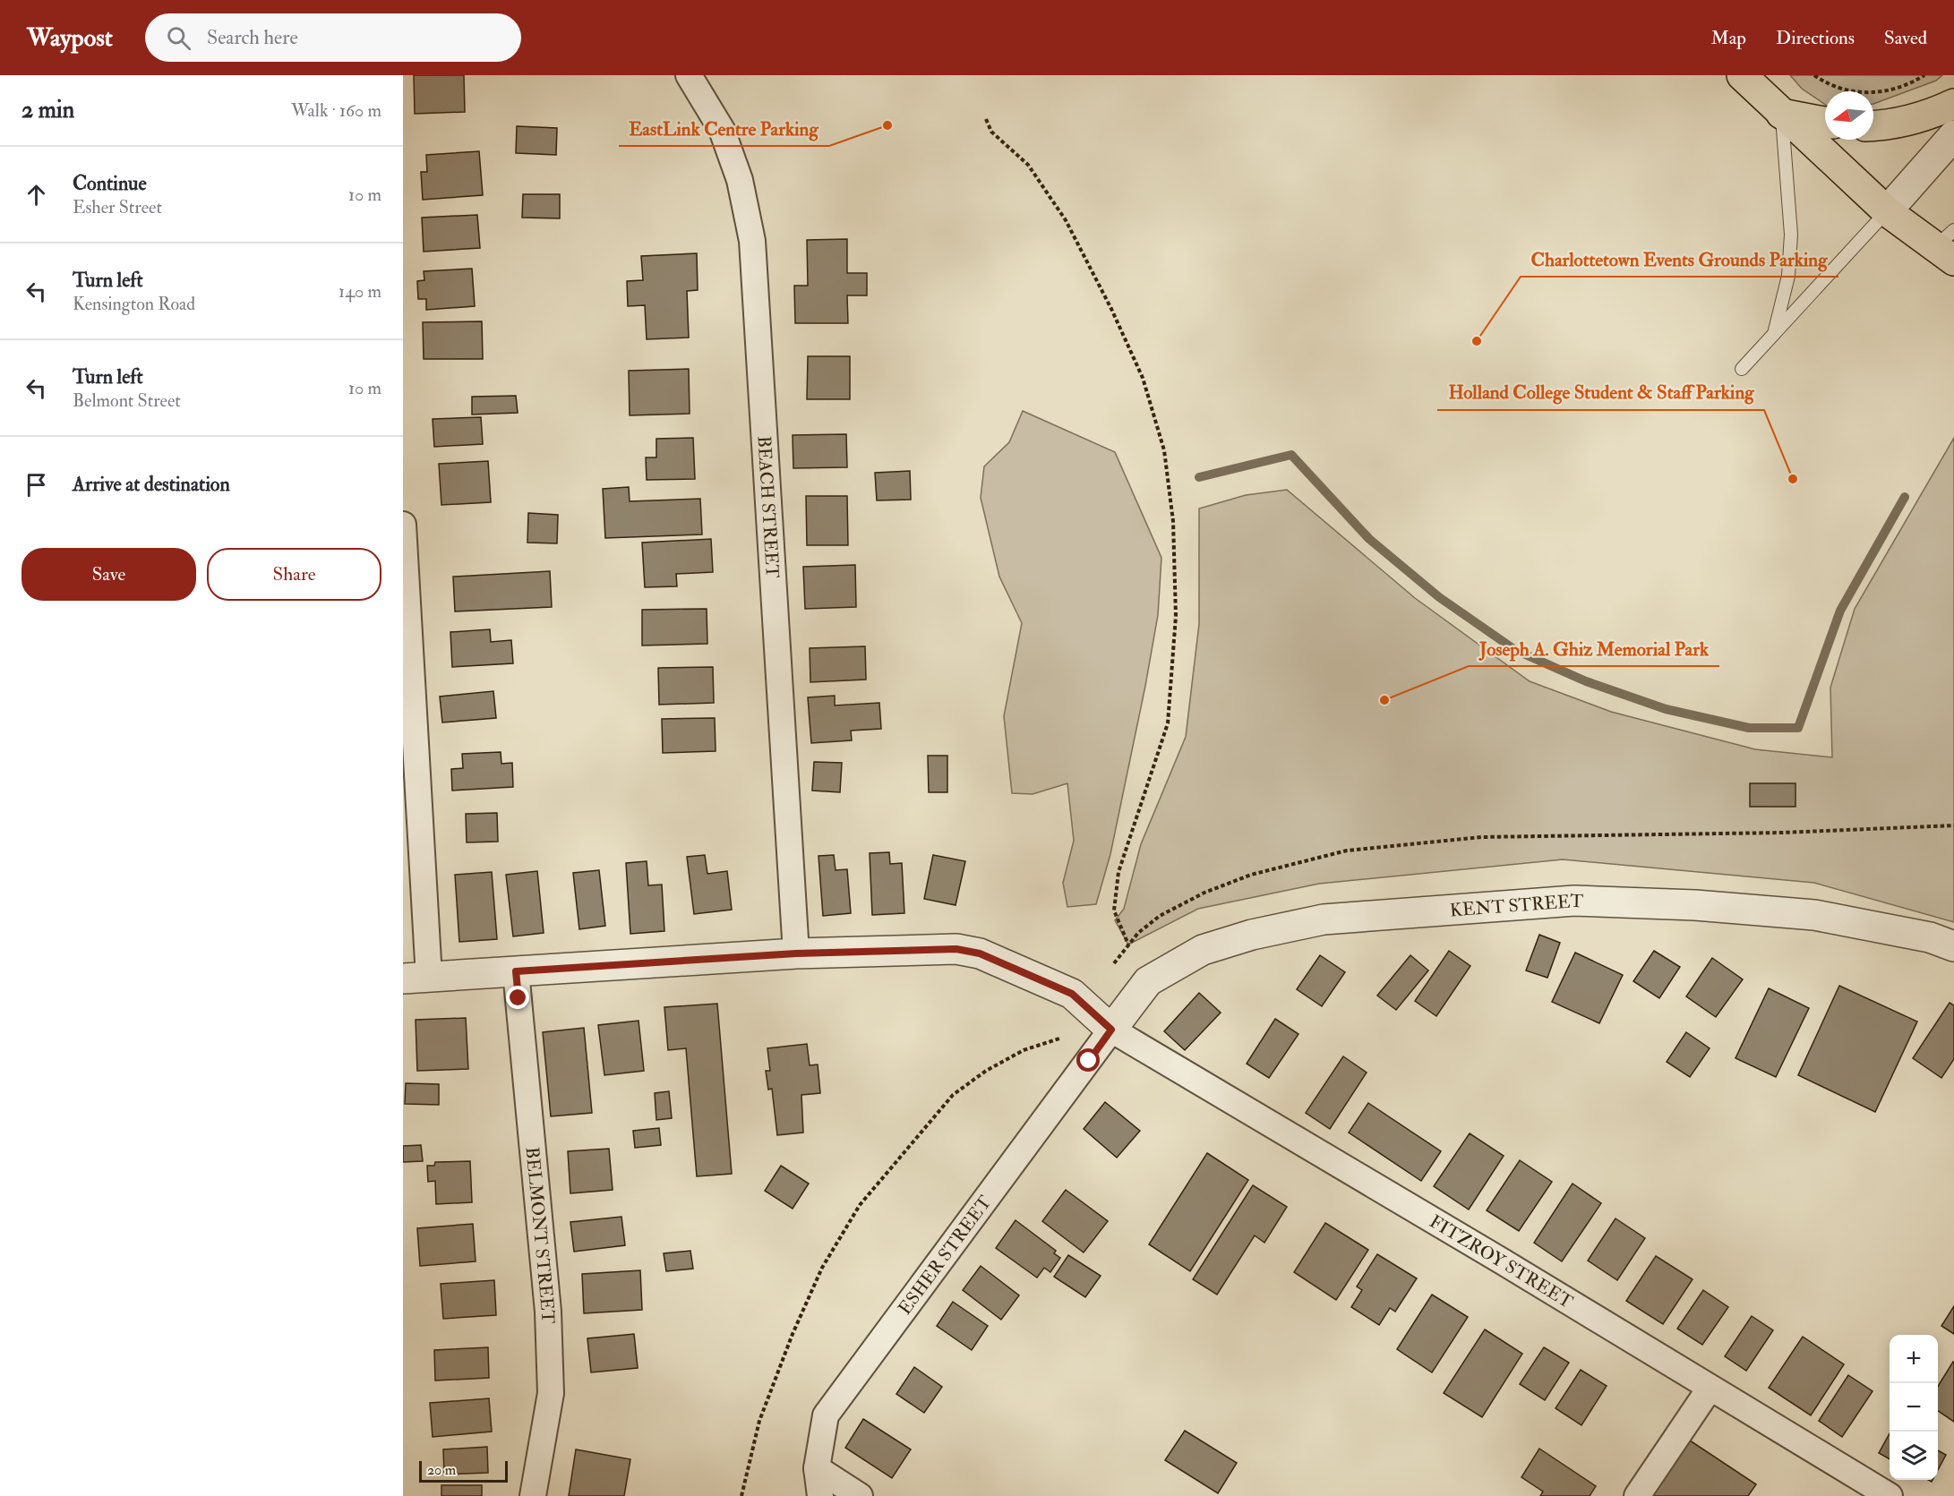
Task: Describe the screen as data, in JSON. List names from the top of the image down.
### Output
{
  "streets": {
    "street": [
      "BEACH STREET",
      "KENT STREET",
      "BELMONT STREET",
      "ESHER STREET",
      "FITZROY STREET"
    ]
  },
  "crossings": [
    ["KENT STREET", "ESHER STREET"],
    ["KENT STREET", "FITZROY STREET"],
    ["ESHER STREET", "FITZROY STREET"]
  ],
  "places": [
    "EastLink Centre Parking",
    "Charlottetown Events Grounds Parking",
    "Holland College Student & Staff Parking",
    "Joseph A. Ghiz Memorial Park"
  ],
  "scale_bar": "20 m",
  "north": "left",
  "page": {
    "header": "Waypost",
    "search": "Search here",
    "nav": ["Map", "Directions", "Saved"],
    "heading": ["2 min", "Walk · 160 m"],
    "list": [
      ["Continue", "Esher Street", "10 m"],
      ["Turn left", "Kensington Road", "140 m"],
      ["Turn left", "Belmont Street", "10 m"],
      "Arrive at destination"
    ],
    "buttons": ["Save", "Share"],
    "map_buttons": ["+", "−"],
    "scale": "20 m"
  }
}
